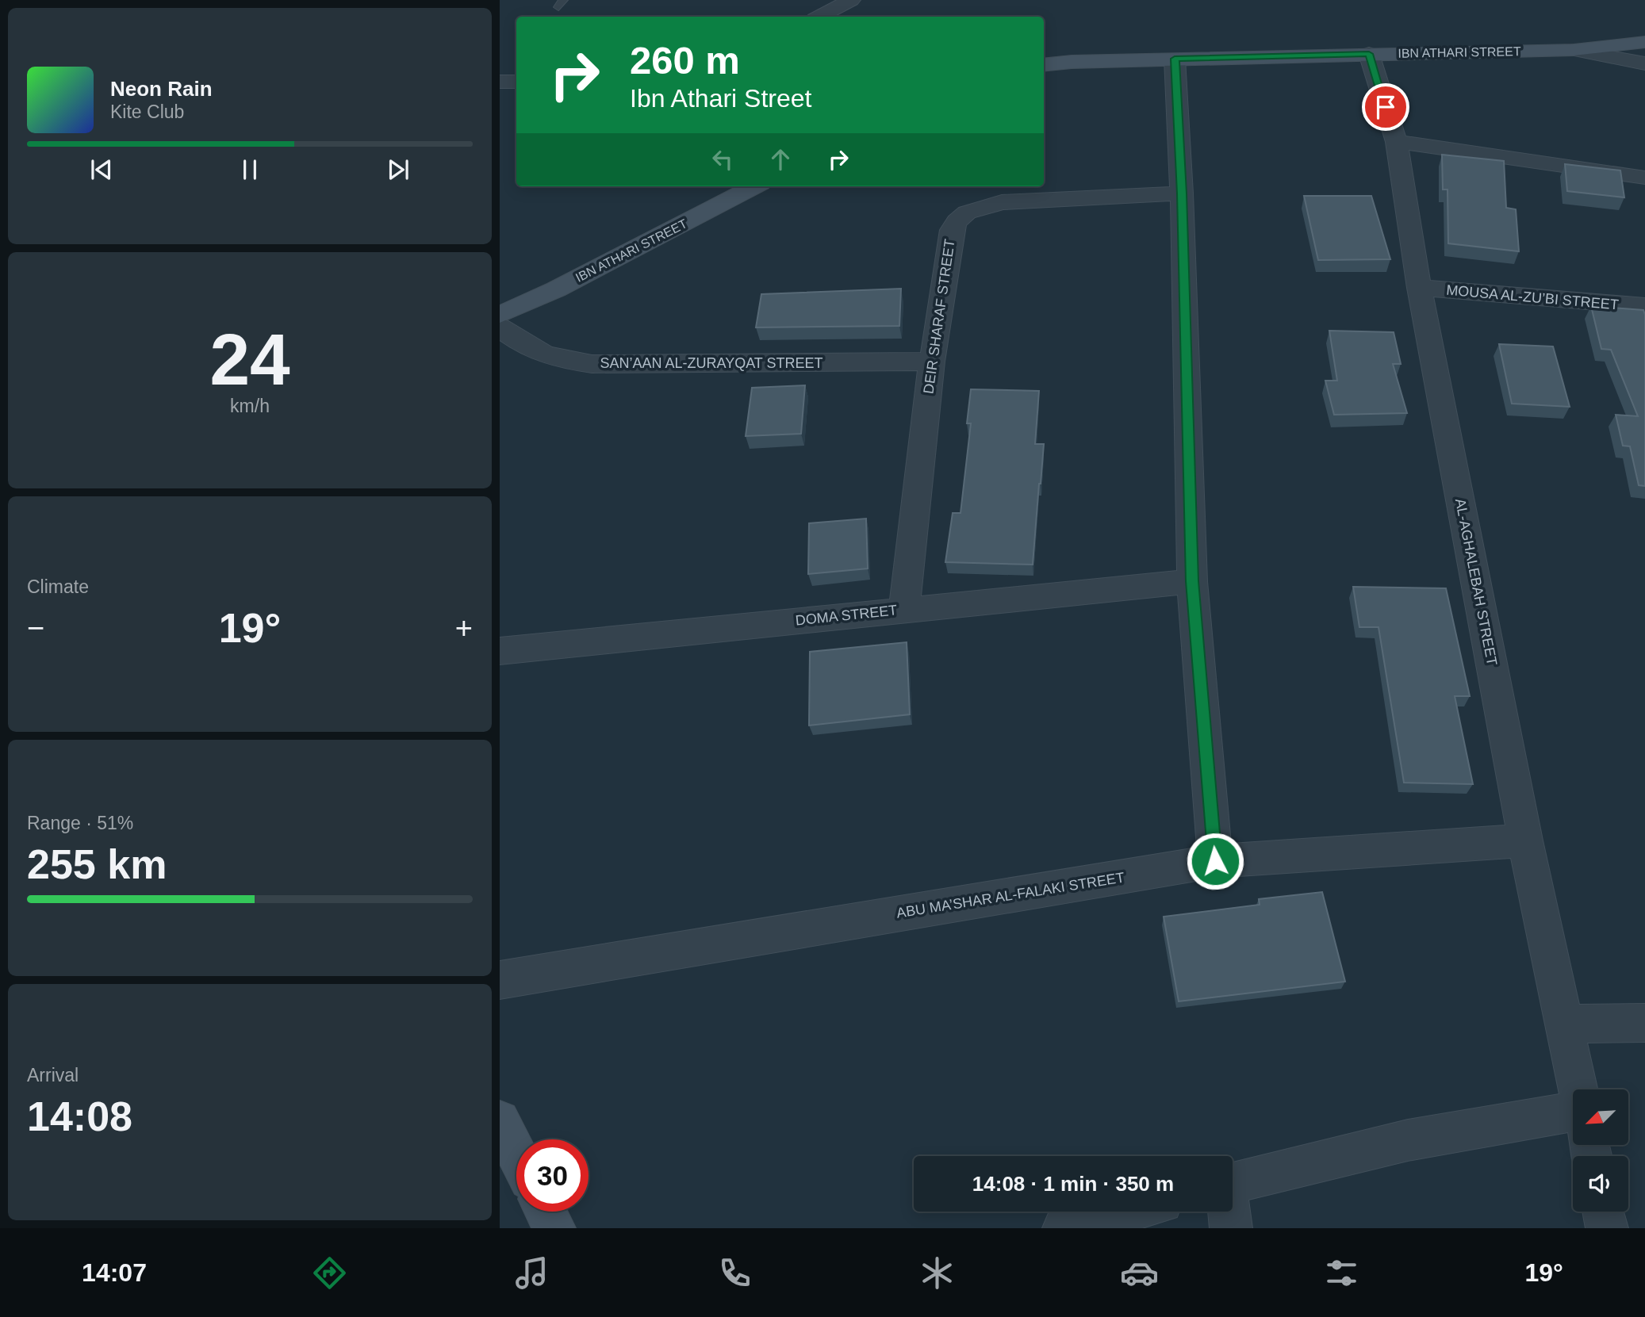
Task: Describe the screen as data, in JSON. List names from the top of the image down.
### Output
{
  "streets": {
    "street": [
      "IBN ATHARI STREET",
      "MOUSA AL-ZU’BI STREET",
      "DEIR SHARAF STREET",
      "SAN’AAN AL-ZURAYQAT STREET",
      "AL-AGHALEBAH STREET",
      "DOMA STREET",
      "ABU MA’SHAR AL-FALAKI STREET"
    ]
  },
  "crossings": [
    ["IBN ATHARI STREET", "AL-AGHALEBAH STREET"],
    ["MOUSA AL-ZU’BI STREET", "AL-AGHALEBAH STREET"],
    ["DEIR SHARAF STREET", "SAN’AAN AL-ZURAYQAT STREET"],
    ["DEIR SHARAF STREET", "DOMA STREET"],
    ["AL-AGHALEBAH STREET", "ABU MA’SHAR AL-FALAKI STREET"]
  ],
  "north": "bottom left",
  "page": {
    "turn": ["260 m", "Ibn Athari Street"],
    "song": ["Neon Rain", "Kite Club"],
    "tile": [
      ["24", "km/h"],
      "Climate",
      ["Range · 51%", "255 km"],
      ["Arrival", "14:08"]
    ],
    "heat": ["−", "19°", "+"],
    "limit": "30",
    "trip": "14:08 · 1 min · 350 m",
    "tabs": ["14:07", "19°"]
  }
}
